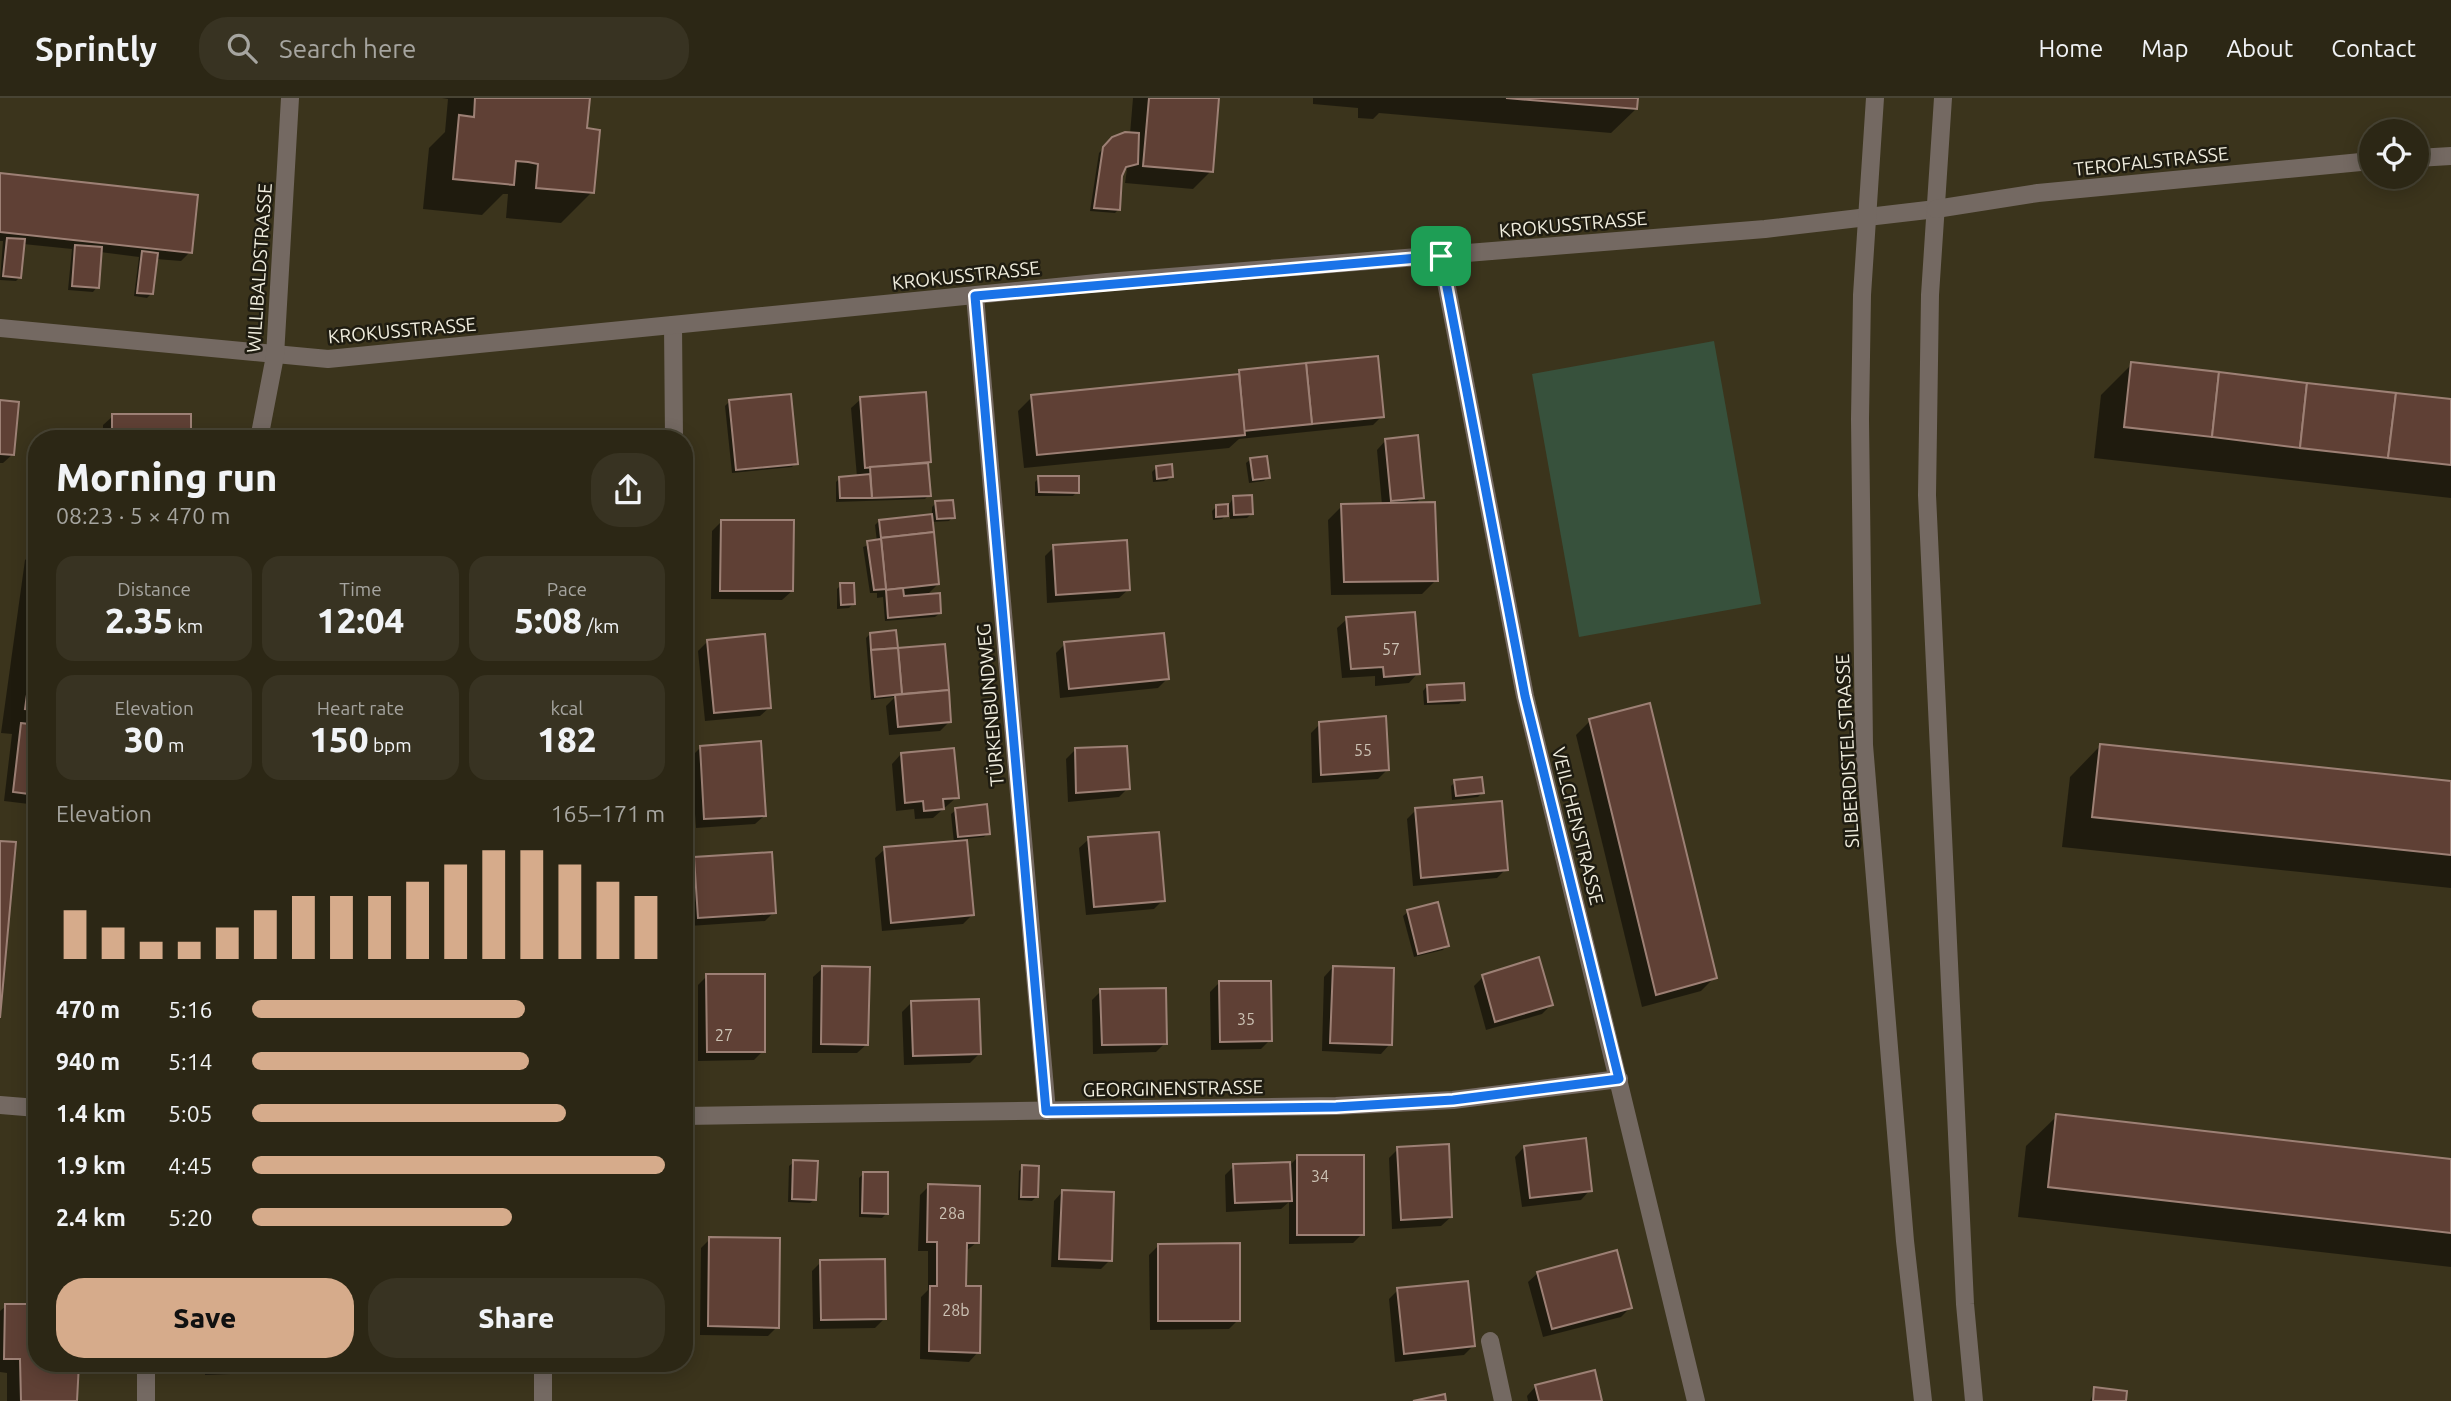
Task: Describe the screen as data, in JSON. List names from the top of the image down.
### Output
{
  "streets": {
    "street": [
      "TEROFALSTRASSE",
      "KROKUSSTRASSE",
      "WILLIBALDSTRASSE",
      "TÜRKENBUNDWEG",
      "SILBERDISTELSTRASSE",
      "VEILCHENSTRASSE",
      "GEORGINENSTRASSE"
    ]
  },
  "crossings": [
    ["TEROFALSTRASSE", "KROKUSSTRASSE"],
    ["KROKUSSTRASSE", "WILLIBALDSTRASSE"],
    ["KROKUSSTRASSE", "TÜRKENBUNDWEG"],
    ["KROKUSSTRASSE", "SILBERDISTELSTRASSE"],
    ["KROKUSSTRASSE", "VEILCHENSTRASSE"],
    ["TÜRKENBUNDWEG", "GEORGINENSTRASSE"],
    ["VEILCHENSTRASSE", "GEORGINENSTRASSE"]
  ],
  "house_numbers": [
    "57",
    "55",
    "35",
    "27",
    "34",
    "28a",
    "28b"
  ],
  "page": {
    "header": "Sprintly",
    "search": "Search here",
    "nav": [
      "Home",
      "Map",
      "About",
      "Contact"
    ],
    "heading": ["Morning run", "08:23 · 5 × 470 m"],
    "stats": [
      ["Distance", "2.35 km"],
      ["Time", "12:04"],
      ["Pace", "5:08 /km"],
      ["Elevation", "30 m"],
      ["Heart rate", "150 bpm"],
      ["kcal", "182"]
    ],
    "chart": ["Elevation", "165–171 m"],
    "list": [
      {
        "name": "470 m",
        "note": "5:16"
      },
      {
        "name": "940 m",
        "note": "5:14"
      },
      {
        "name": "1.4 km",
        "note": "5:05"
      },
      {
        "name": "1.9 km",
        "note": "4:45"
      },
      {
        "name": "2.4 km",
        "note": "5:20"
      }
    ],
    "buttons": ["Save", "Share"]
  }
}
